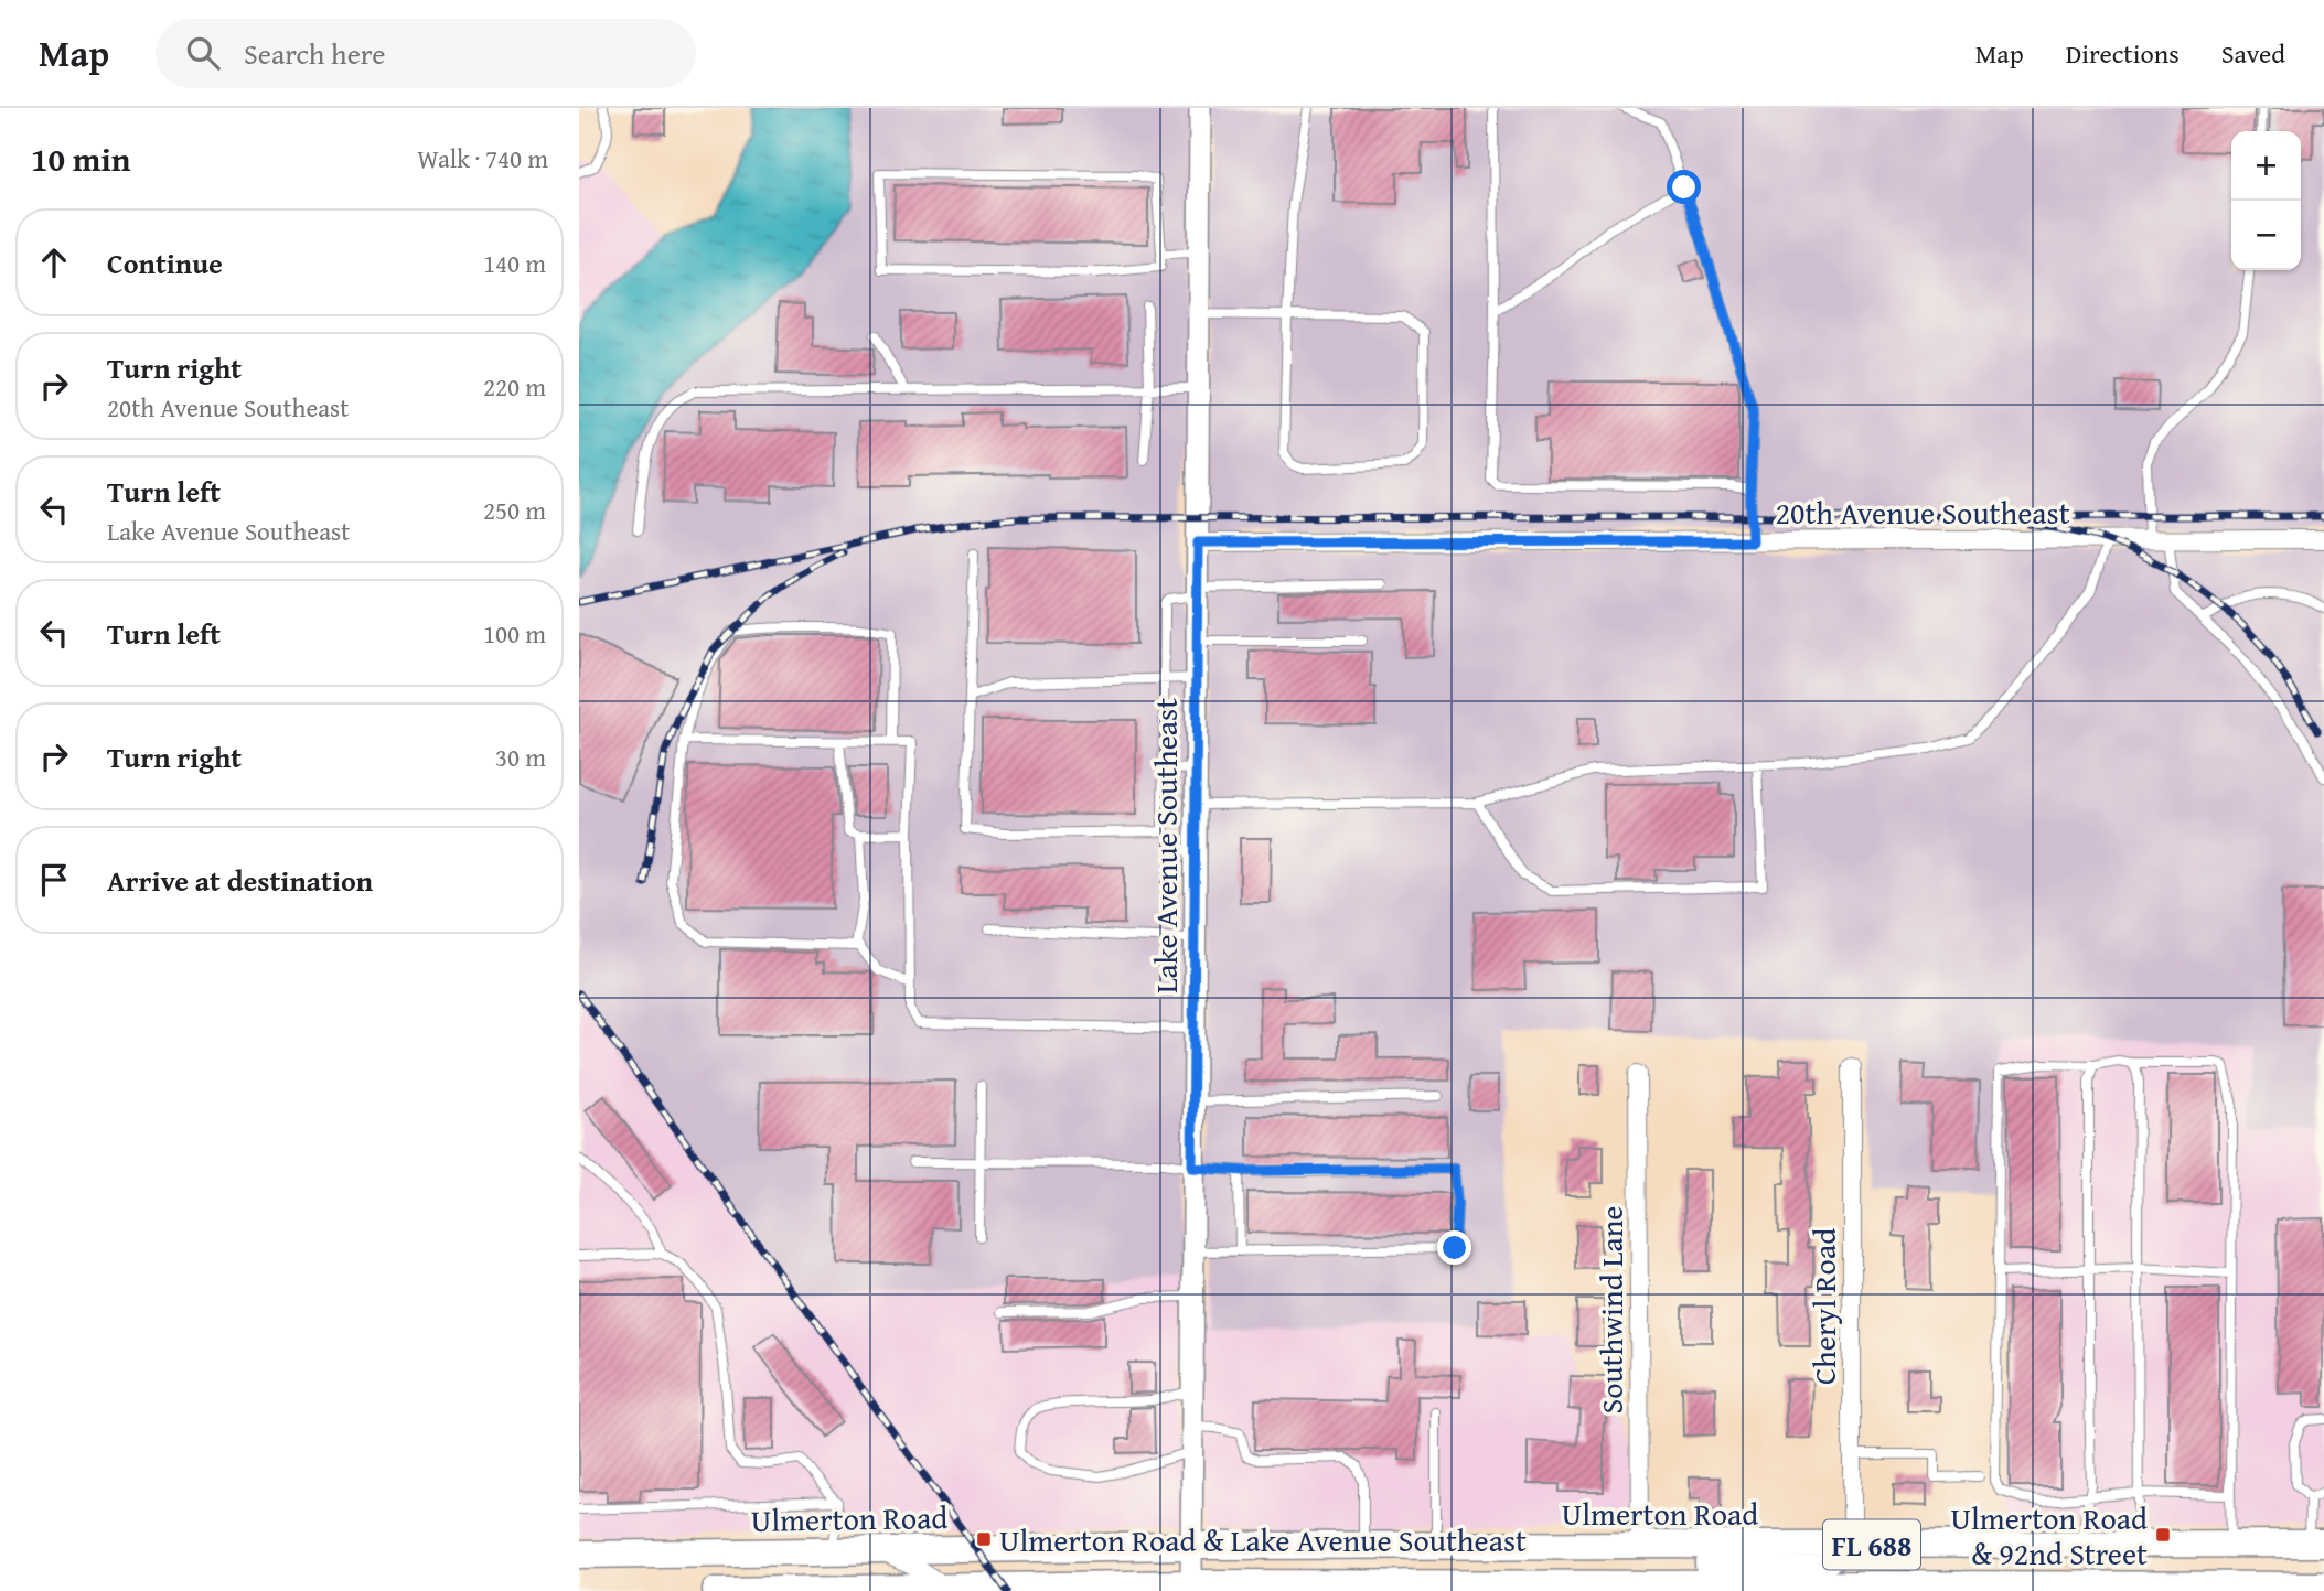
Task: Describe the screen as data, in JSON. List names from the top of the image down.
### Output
{
  "streets": {
    "main road": ["Ulmerton Road", "FL 688"],
    "street": [
      "20th Avenue Southeast",
      "Lake Avenue Southeast",
      "Cheryl Road",
      "Southwind Lane"
    ]
  },
  "crossings": [
    ["20th Avenue Southeast", "Lake Avenue Southeast"],
    ["Lake Avenue Southeast", "Ulmerton Road"],
    ["Lake Avenue Southeast", "FL 688"],
    ["Cheryl Road", "Ulmerton Road"],
    ["Southwind Lane", "Ulmerton Road"]
  ],
  "places": {
    "transit": ["Ulmerton Road & 92nd Street", "Ulmerton Road & Lake Avenue Southeast"]
  },
  "page": {
    "header": "Map",
    "search": "Search here",
    "nav": ["Map", "Directions", "Saved"],
    "heading": ["10 min", "Walk · 740 m"],
    "map_buttons": ["+", "−"],
    "list": [
      ["Continue", "140 m"],
      ["Turn right", "20th Avenue Southeast", "220 m"],
      ["Turn left", "Lake Avenue Southeast", "250 m"],
      ["Turn left", "100 m"],
      ["Turn right", "30 m"],
      "Arrive at destination"
    ]
  }
}
